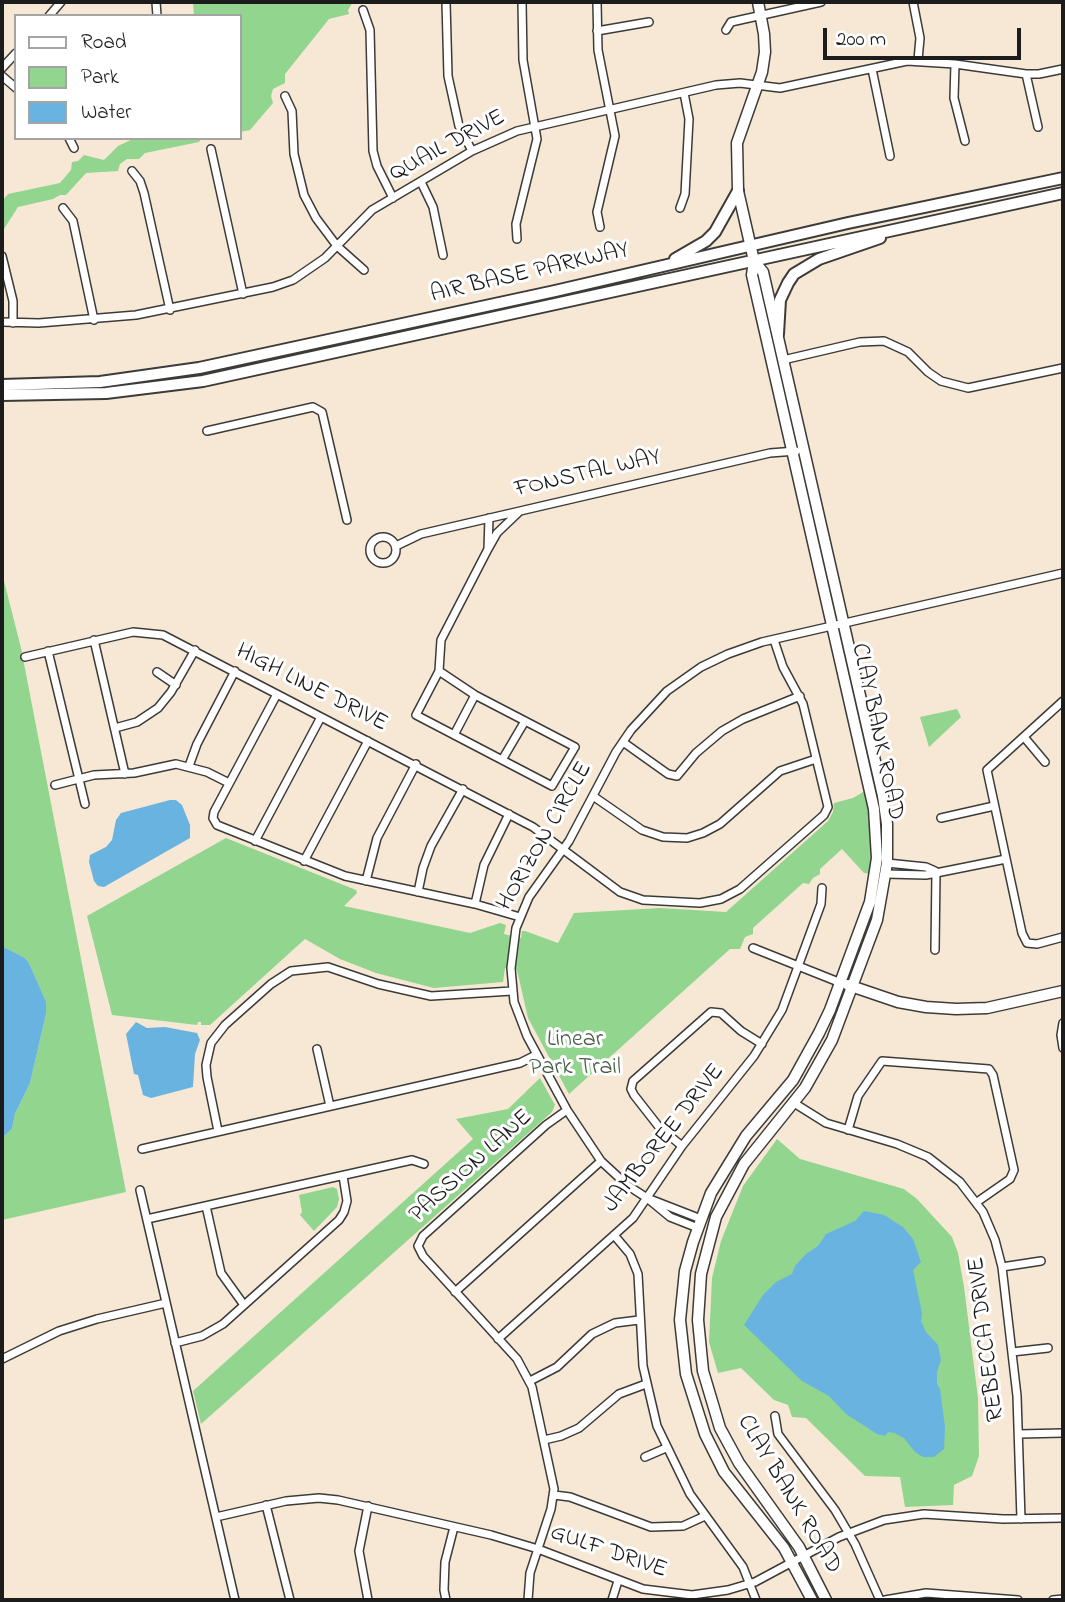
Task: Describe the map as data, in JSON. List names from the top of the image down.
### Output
{
  "streets": {
    "main road": ["AIR BASE PARKWAY"],
    "street": [
      "QUAIL DRIVE",
      "FONSTAL WAY",
      "HIGH LINE DRIVE",
      "CLAY BANK ROAD",
      "HORIZON CIRCLE",
      "JAMBOREE DRIVE",
      "PASSION LANE",
      "REBECCA DRIVE",
      "GULF DRIVE"
    ]
  },
  "crossings": [
    ["QUAIL DRIVE", "CLAY BANK ROAD"],
    ["AIR BASE PARKWAY", "CLAY BANK ROAD"],
    ["FONSTAL WAY", "CLAY BANK ROAD"],
    ["HIGH LINE DRIVE", "HORIZON CIRCLE"],
    ["CLAY BANK ROAD", "HORIZON CIRCLE"],
    ["CLAY BANK ROAD", "REBECCA DRIVE"],
    ["CLAY BANK ROAD", "GULF DRIVE"],
    ["HORIZON CIRCLE", "JAMBOREE DRIVE"],
    ["HORIZON CIRCLE", "PASSION LANE"],
    ["JAMBOREE DRIVE", "PASSION LANE"],
    ["PASSION LANE", "GULF DRIVE"],
    ["REBECCA DRIVE", "GULF DRIVE"]
  ],
  "parks": ["Linear Park Trail"],
  "legend": ["Road", "Park", "Water"],
  "scale_bar": "200 m"
}
